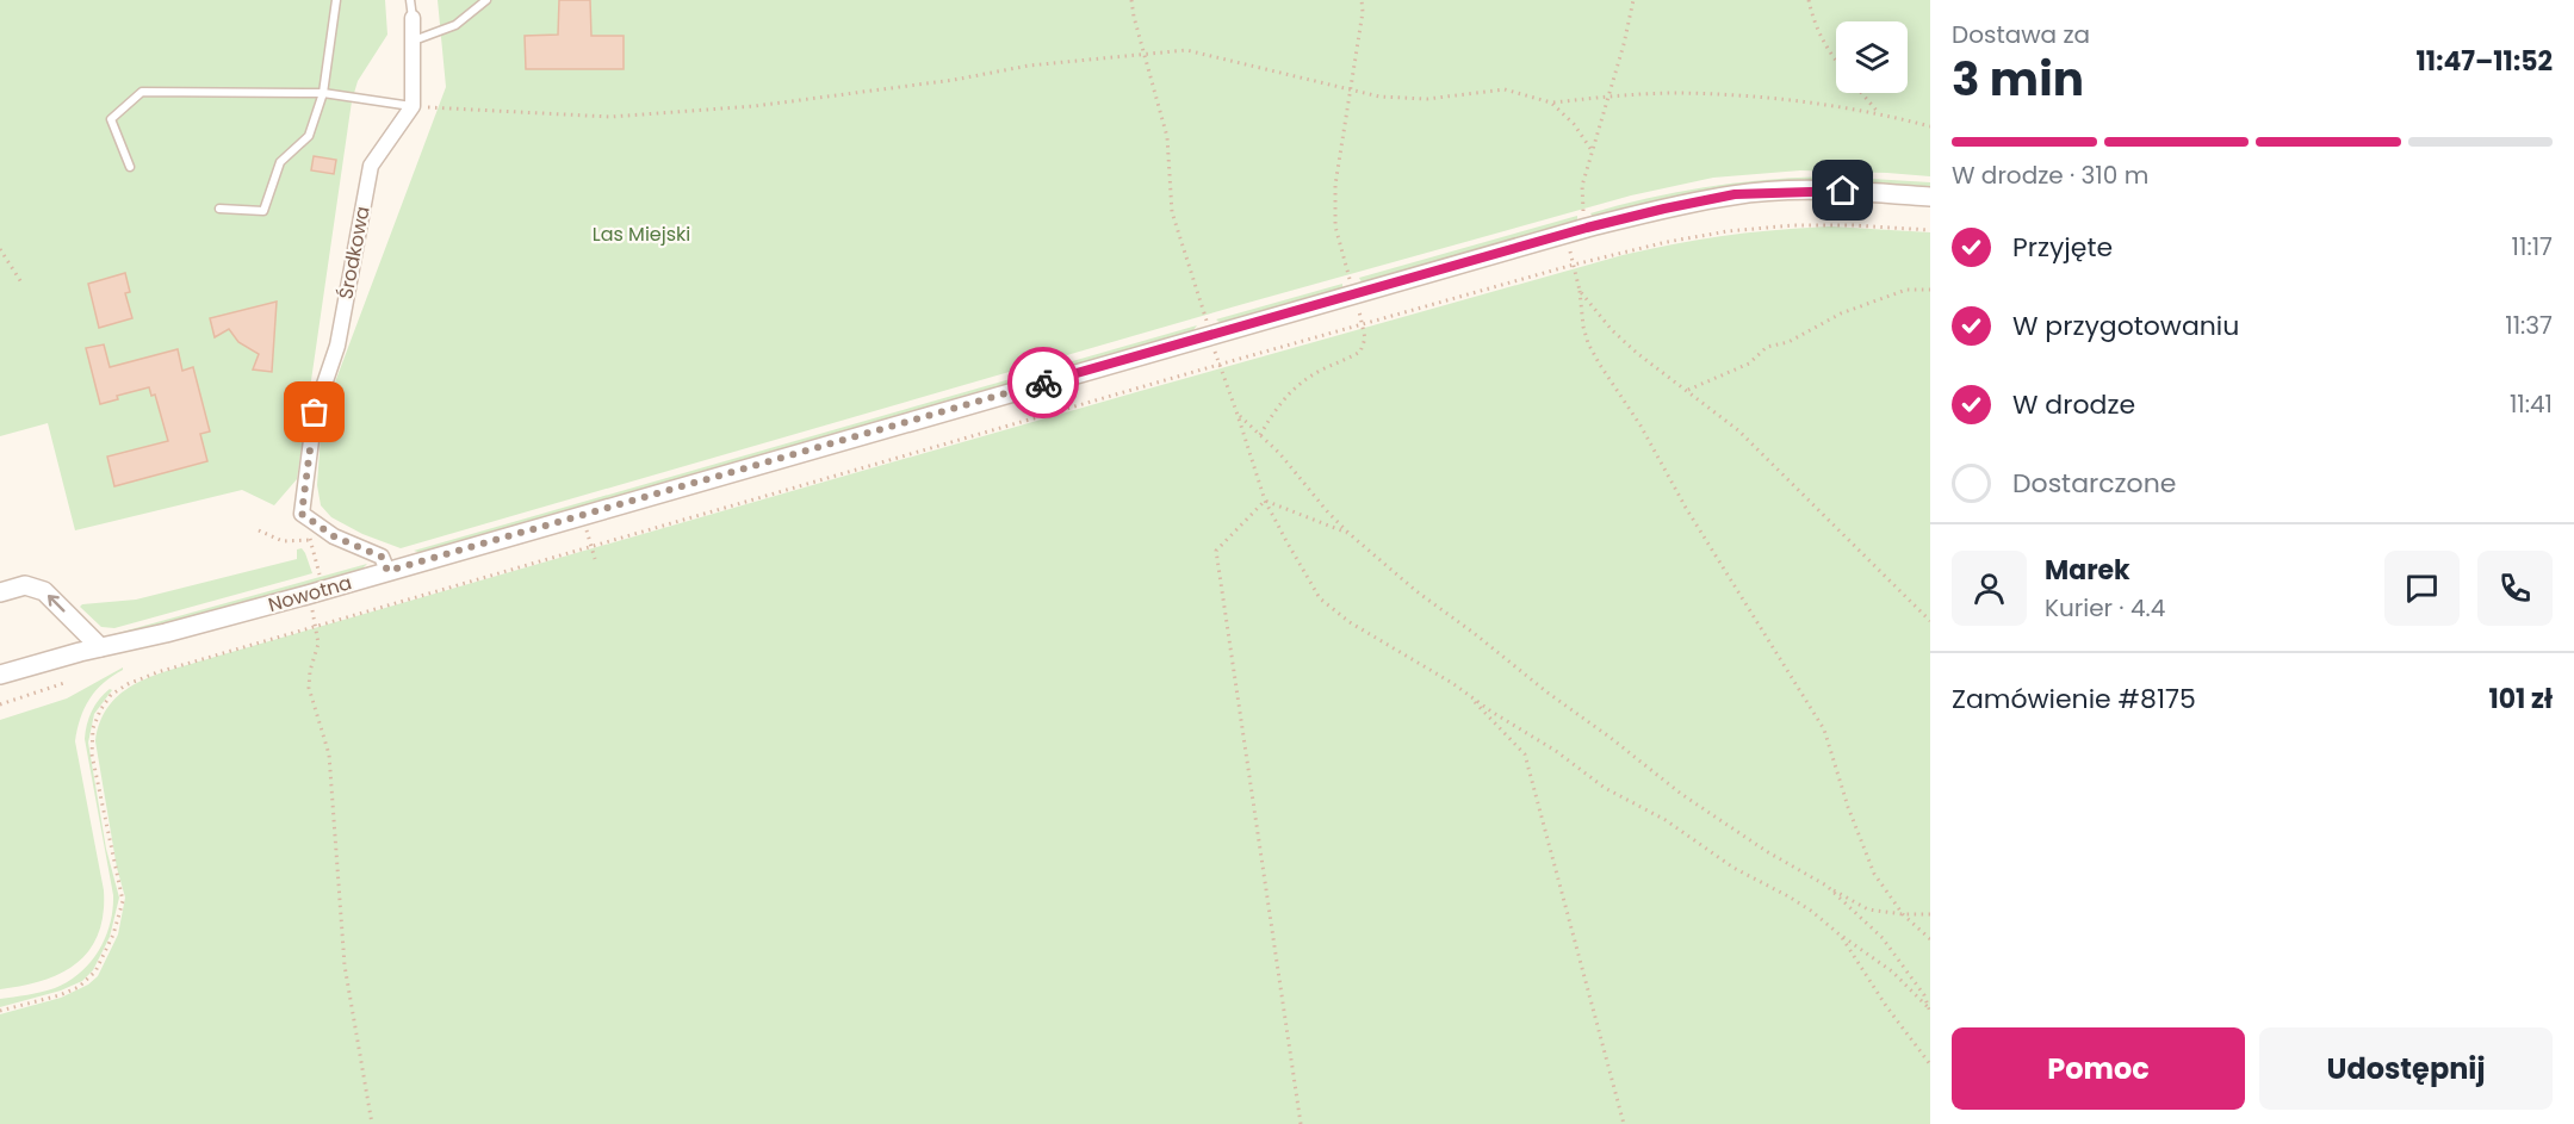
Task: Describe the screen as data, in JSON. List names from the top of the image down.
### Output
{
  "streets": {
    "street": ["Środkowa", "Nowotna"]
  },
  "parks": ["Las Miejski"],
  "page": {
    "heading": ["3 min", "Dostawa za", "11:47–11:52"],
    "panel": [
      "Marek",
      "Kurier · 4.4",
      "Zamówienie #8175",
      "101 zł"
    ],
    "bar": "W drodze · 310 m",
    "list": [
      ["Przyjęte", "11:17"],
      ["W przygotowaniu", "11:37"],
      ["W drodze", "11:41"],
      "Dostarczone"
    ],
    "buttons": ["Pomoc", "Udostępnij"]
  }
}
